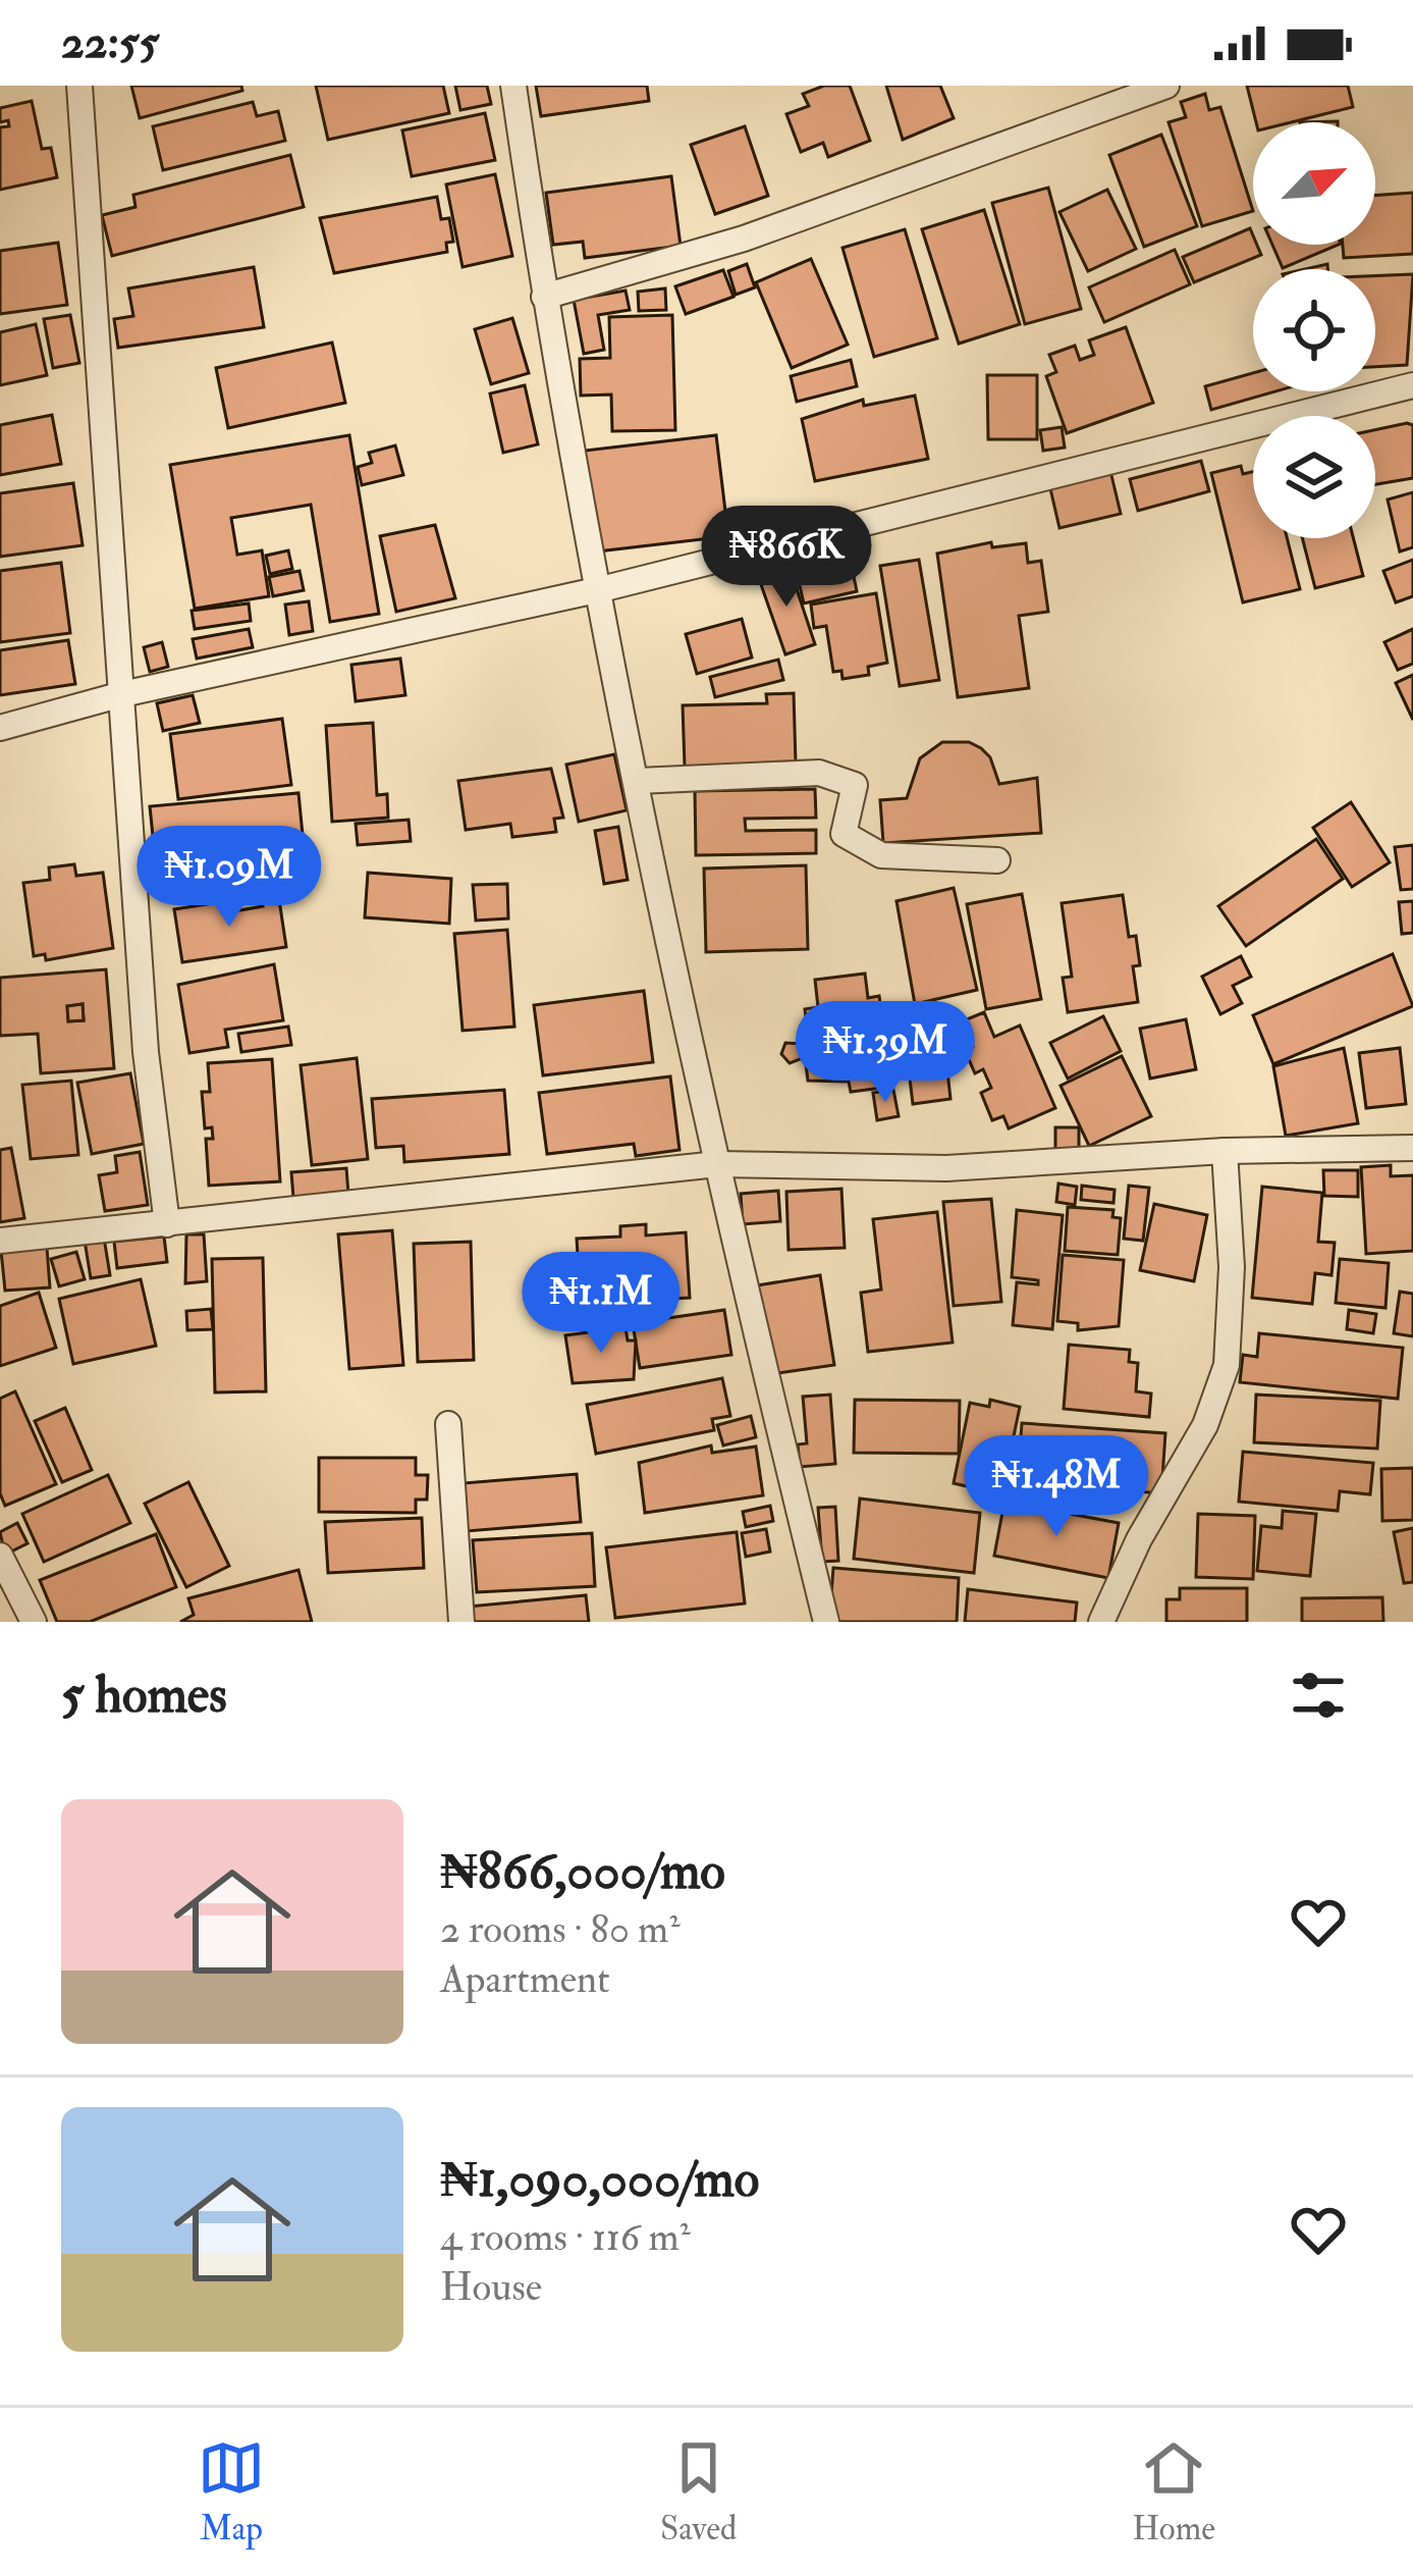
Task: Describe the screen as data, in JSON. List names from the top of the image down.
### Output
{
  "north": "top right",
  "page": {
    "status": "22:55",
    "price": [
      "₦866K",
      "₦1.09M",
      "₦1.39M",
      "₦1.1M",
      "₦1.48M"
    ],
    "heading": "5 homes",
    "list": [
      {
        "name": "₦866,000/mo",
        "note": "2 rooms · 80 m² · Apartment"
      },
      {
        "name": "₦1,090,000/mo",
        "note": "4 rooms · 116 m² · House"
      }
    ],
    "tabs": ["Map", "Saved", "Home"]
  }
}
